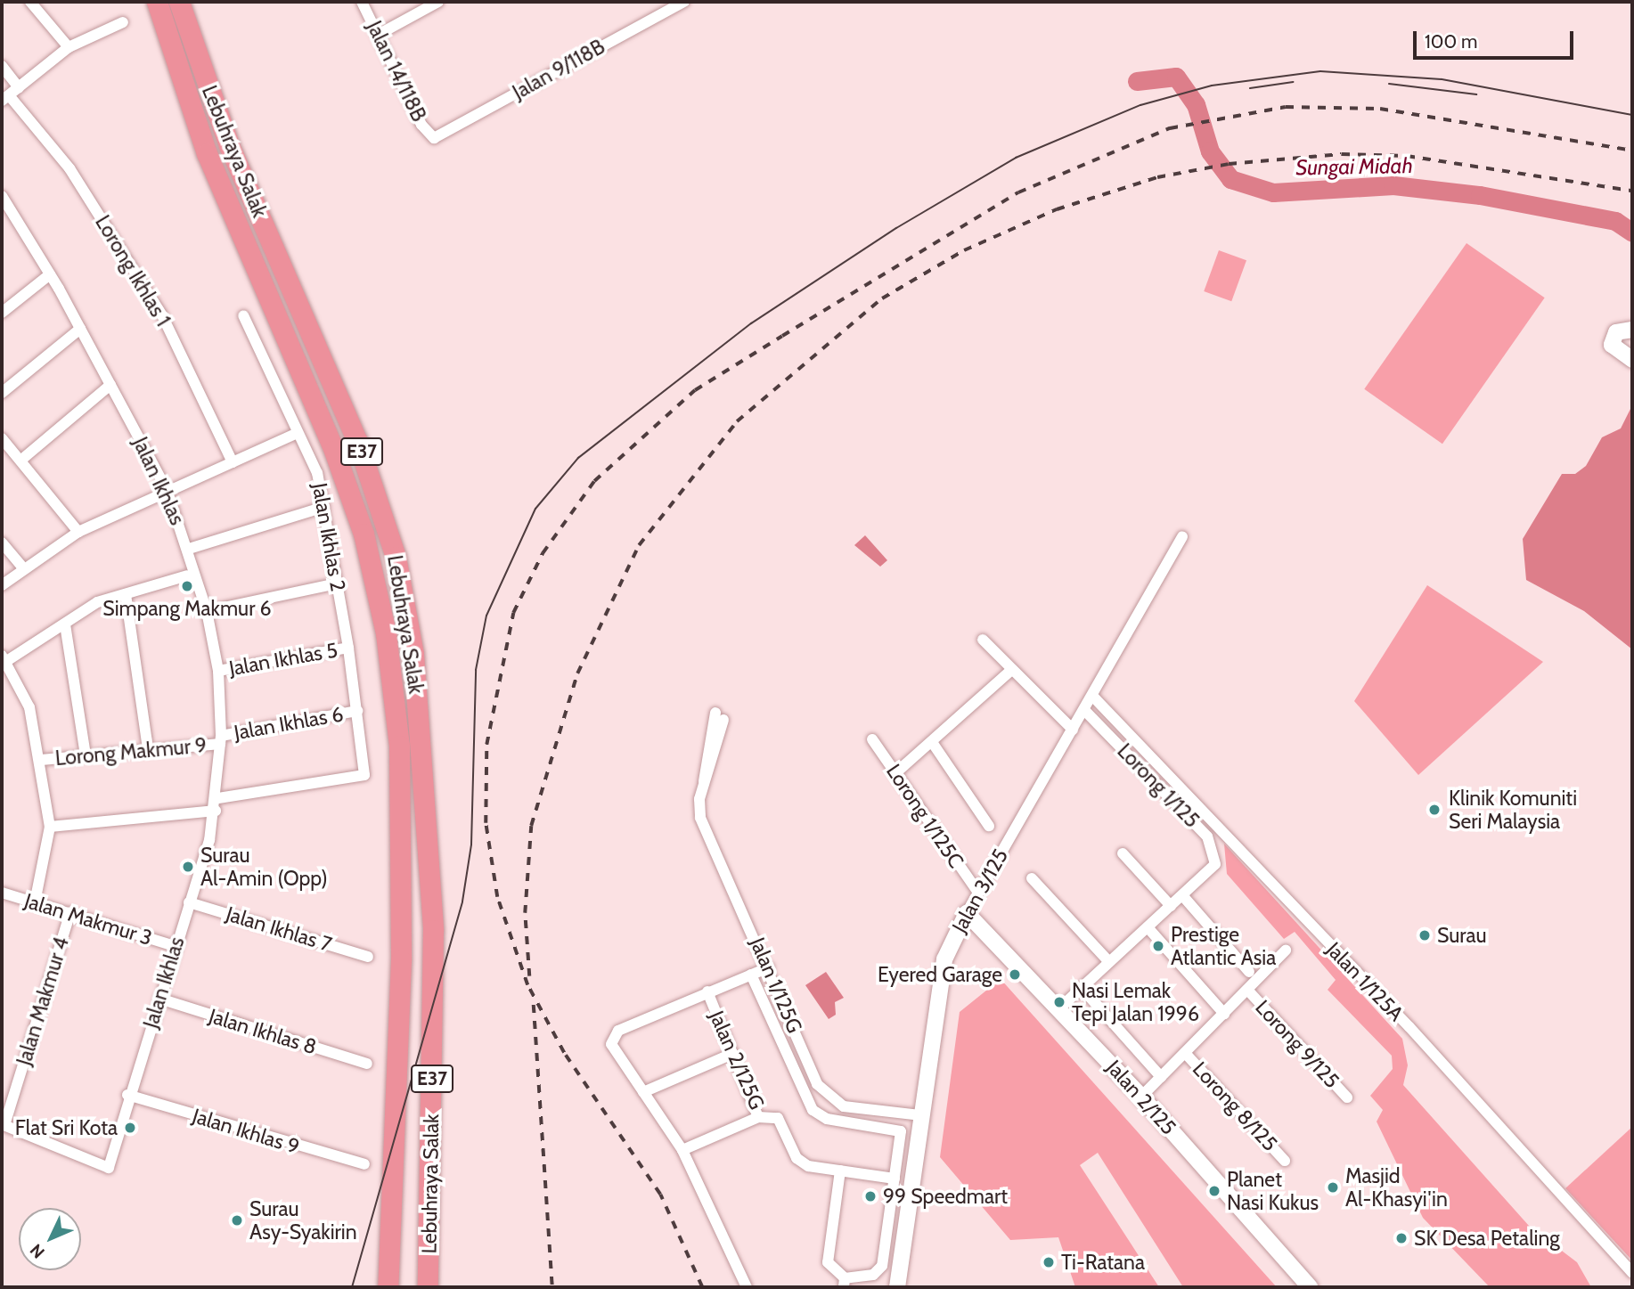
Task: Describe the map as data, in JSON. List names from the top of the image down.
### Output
{
  "streets": {
    "highway": ["Lebuhraya Salak", "E37"],
    "street": [
      "Jalan 9/118B",
      "Jalan 14/118B",
      "Lorong Ikhlas 1",
      "Jalan Ikhlas",
      "Jalan Ikhlas 2",
      "Jalan Ikhlas 5",
      "Jalan Ikhlas 6",
      "Lorong Makmur 9",
      "Lorong 1/125",
      "Lorong 1/125C",
      "Jalan 3/125",
      "Jalan Makmur 3",
      "Jalan Ikhlas 7",
      "Jalan 1/125A",
      "Jalan 1/125G",
      "Jalan Makmur 4",
      "Jalan Ikhlas 8",
      "Lorong 9/125",
      "Jalan 2/125G",
      "Jalan 2/125",
      "Lorong 8/125",
      "Jalan Ikhlas 9"
    ]
  },
  "crossings": [
    ["Jalan 9/118B", "Jalan 14/118B"],
    ["Jalan Ikhlas", "Jalan Ikhlas 2"],
    ["Jalan Ikhlas", "Jalan Ikhlas 5"],
    ["Jalan Ikhlas", "Jalan Ikhlas 6"],
    ["Jalan Ikhlas", "Lorong Makmur 9"],
    ["Jalan Ikhlas", "Jalan Makmur 3"],
    ["Jalan Ikhlas", "Jalan Ikhlas 7"],
    ["Jalan Ikhlas", "Jalan Makmur 4"],
    ["Jalan Ikhlas", "Jalan Ikhlas 8"],
    ["Jalan Ikhlas", "Jalan Ikhlas 9"],
    ["Jalan Ikhlas 2", "Jalan Ikhlas 5"],
    ["Jalan Ikhlas 2", "Jalan Ikhlas 6"],
    ["Jalan Ikhlas 6", "Lorong Makmur 9"],
    ["Lorong 1/125", "Jalan 3/125"],
    ["Lorong 1/125C", "Jalan 3/125"],
    ["Jalan 3/125", "Jalan 1/125A"],
    ["Jalan 3/125", "Jalan 1/125G"],
    ["Jalan 3/125", "Jalan 2/125"],
    ["Jalan Makmur 3", "Jalan Makmur 4"]
  ],
  "water": ["Sungai Midah"],
  "places": [
    "Simpang Makmur 6",
    "Klinik Komuniti Seri Malaysia",
    "Surau Al-Amin (Opp)",
    "Surau",
    "Prestige Atlantic Asia",
    "Eyered Garage",
    "Nasi Lemak Tepi Jalan 1996",
    "Flat Sri Kota",
    "Masjid Al-Khasyi'in",
    "Planet Nasi Kukus",
    "99 Speedmart",
    "Surau Asy-Syakirin",
    "SK Desa Petaling",
    "Ti-Ratana"
  ],
  "scale_bar": "100 m",
  "north": "bottom left"
}
